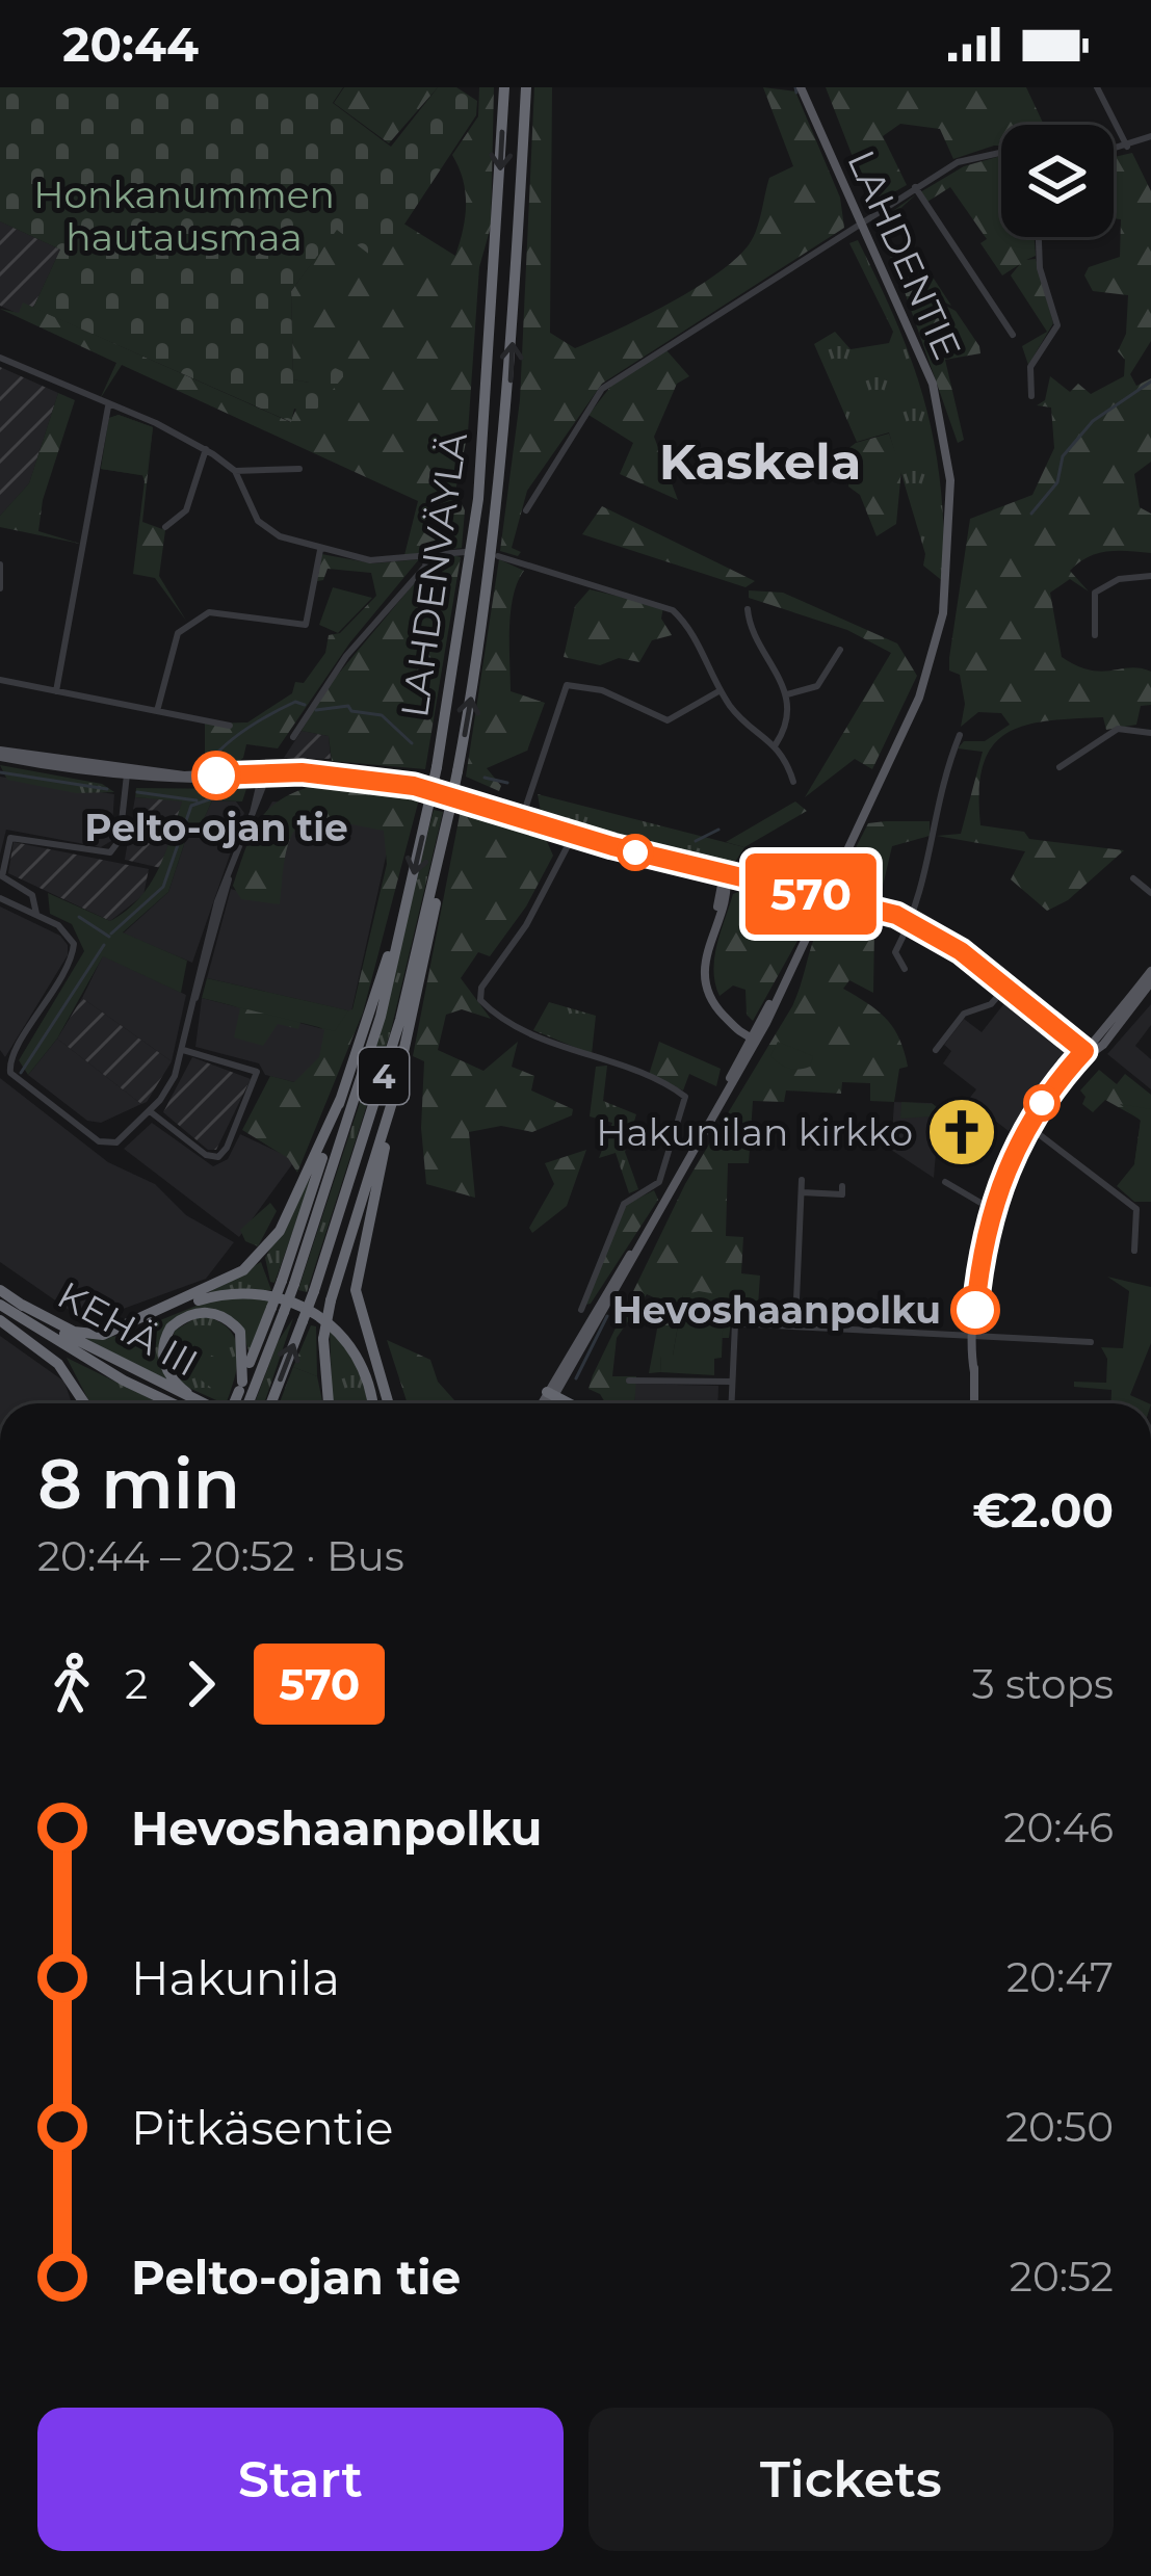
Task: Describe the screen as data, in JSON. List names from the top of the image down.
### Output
{
  "streets": {
    "highway": ["LAHDENVÄYLÄ", "4", "KEHÄ III"],
    "main road": ["LAHDENTIE"]
  },
  "districts": ["Kaskela"],
  "parks": ["Honkanummen hautausmaa"],
  "places": {
    "other": ["Pelto-ojan tie", "Hevoshaanpolku"],
    "church": ["Hakunilan kirkko"]
  },
  "lines": ["bus line 570"],
  "page": {
    "status": "20:44",
    "on_map": "570",
    "heading": ["8 min", "20:44 – 20:52 · Bus", "€2.00"],
    "legs": ["2", "570", "3 stops"],
    "list": [
      {
        "name": "Hevoshaanpolku",
        "value": "20:46"
      },
      {
        "name": "Hakunila",
        "value": "20:47"
      },
      {
        "name": "Pitkäsentie",
        "value": "20:50"
      },
      {
        "name": "Pelto-ojan tie",
        "value": "20:52"
      }
    ],
    "buttons": ["Start", "Tickets"]
  }
}
